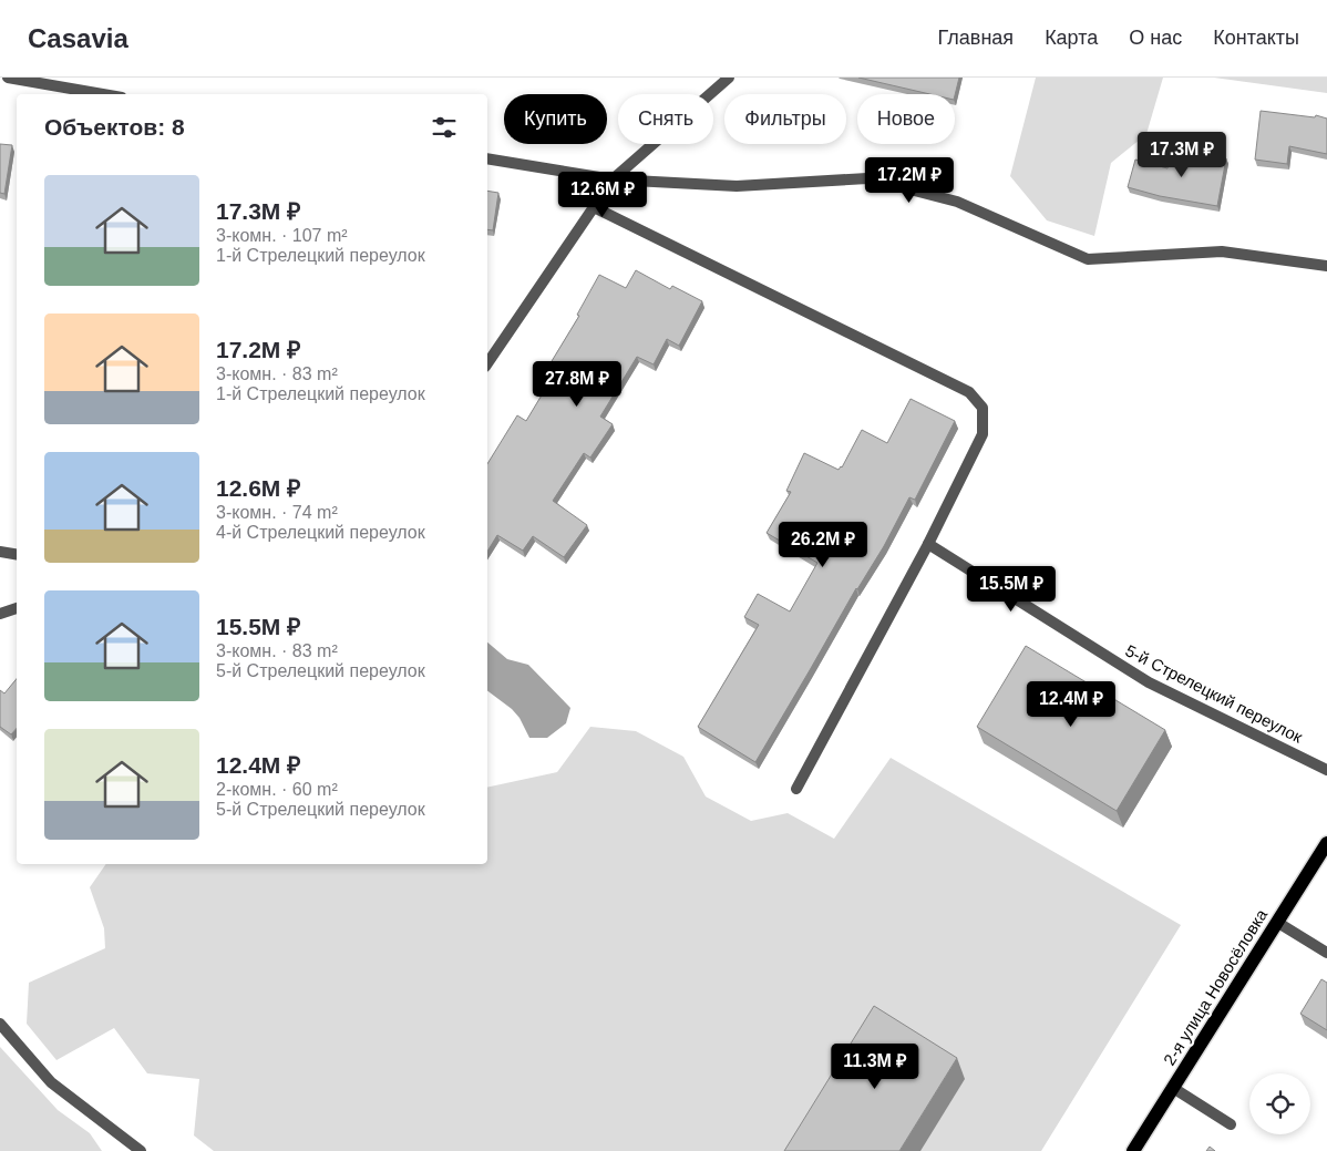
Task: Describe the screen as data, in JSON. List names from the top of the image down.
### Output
{
  "streets": {
    "main road": ["2-я улица Новосёловка"],
    "street": ["5-й Стрелецкий переулок"]
  },
  "page": {
    "header": "Casavia",
    "nav": [
      "Главная",
      "Карта",
      "О нас",
      "Контакты"
    ],
    "chip": [
      "Купить",
      "Снять",
      "Фильтры",
      "Новое"
    ],
    "heading": "Объектов: 8",
    "price": [
      "17.3M ₽",
      "17.2M ₽",
      "12.6M ₽",
      "27.8M ₽",
      "26.2M ₽",
      "15.5M ₽",
      "12.4M ₽",
      "11.3M ₽"
    ],
    "list": [
      {
        "name": "17.3M ₽",
        "note": "3-комн. · 107 m² · 1-й Стрелецкий переулок"
      },
      {
        "name": "17.2M ₽",
        "note": "3-комн. · 83 m² · 1-й Стрелецкий переулок"
      },
      {
        "name": "12.6M ₽",
        "note": "3-комн. · 74 m² · 4-й Стрелецкий переулок"
      },
      {
        "name": "15.5M ₽",
        "note": "3-комн. · 83 m² · 5-й Стрелецкий переулок"
      },
      {
        "name": "12.4M ₽",
        "note": "2-комн. · 60 m² · 5-й Стрелецкий переулок"
      }
    ]
  }
}
